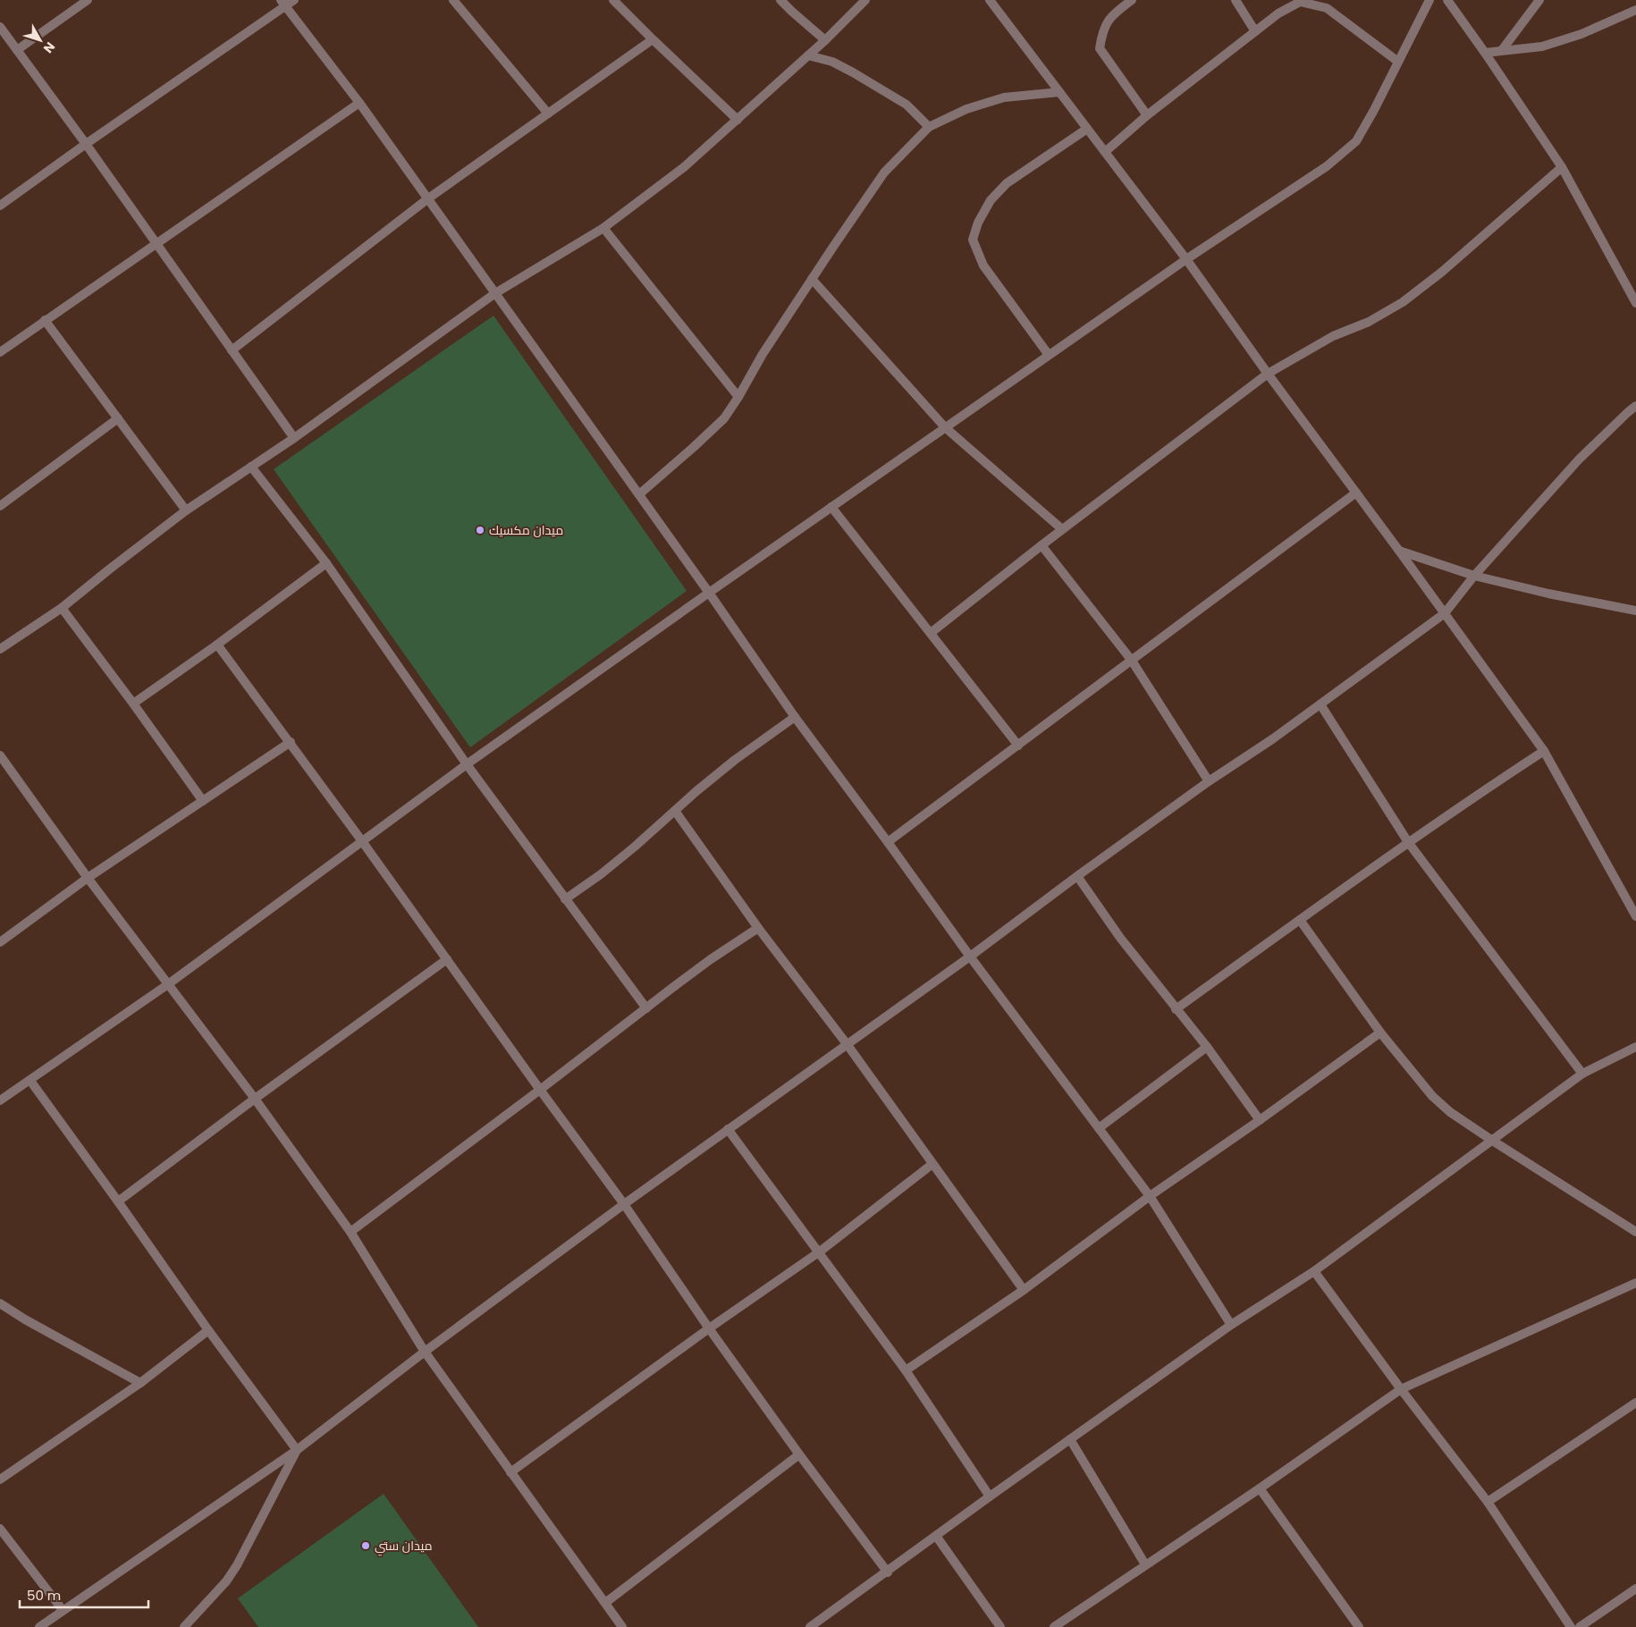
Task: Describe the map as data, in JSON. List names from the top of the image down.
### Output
{
  "places": ["ميدان مكسيك", "ميدان ستي"],
  "scale_bar": "50 m",
  "north": "bottom right"
}
